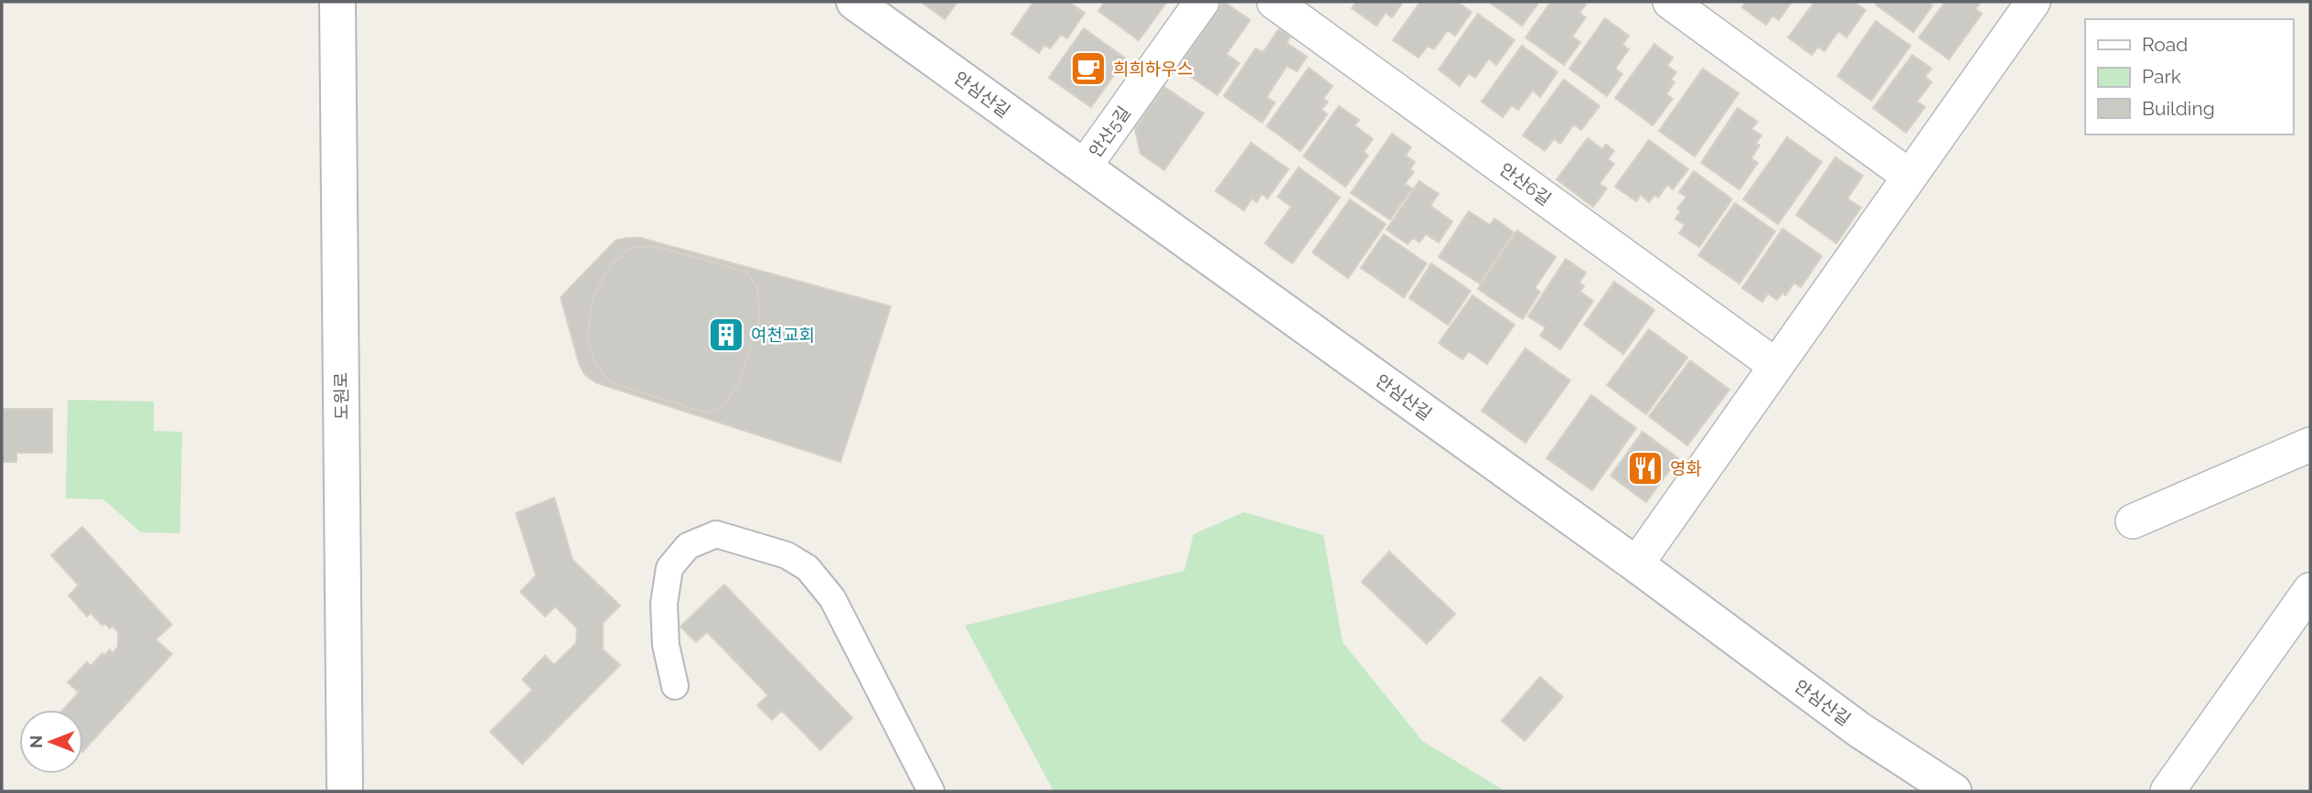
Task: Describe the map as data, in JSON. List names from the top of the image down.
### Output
{
  "streets": {
    "street": [
      "안심산길",
      "안산5길",
      "안산6길",
      "도원로"
    ]
  },
  "crossings": [
    ["안심산길", "안산5길"]
  ],
  "places": {
    "cafe": ["희희하우스"],
    "building": ["여천교회"],
    "restaurant": ["영화"]
  },
  "legend": ["Road", "Park", "Building"],
  "north": "left"
}
